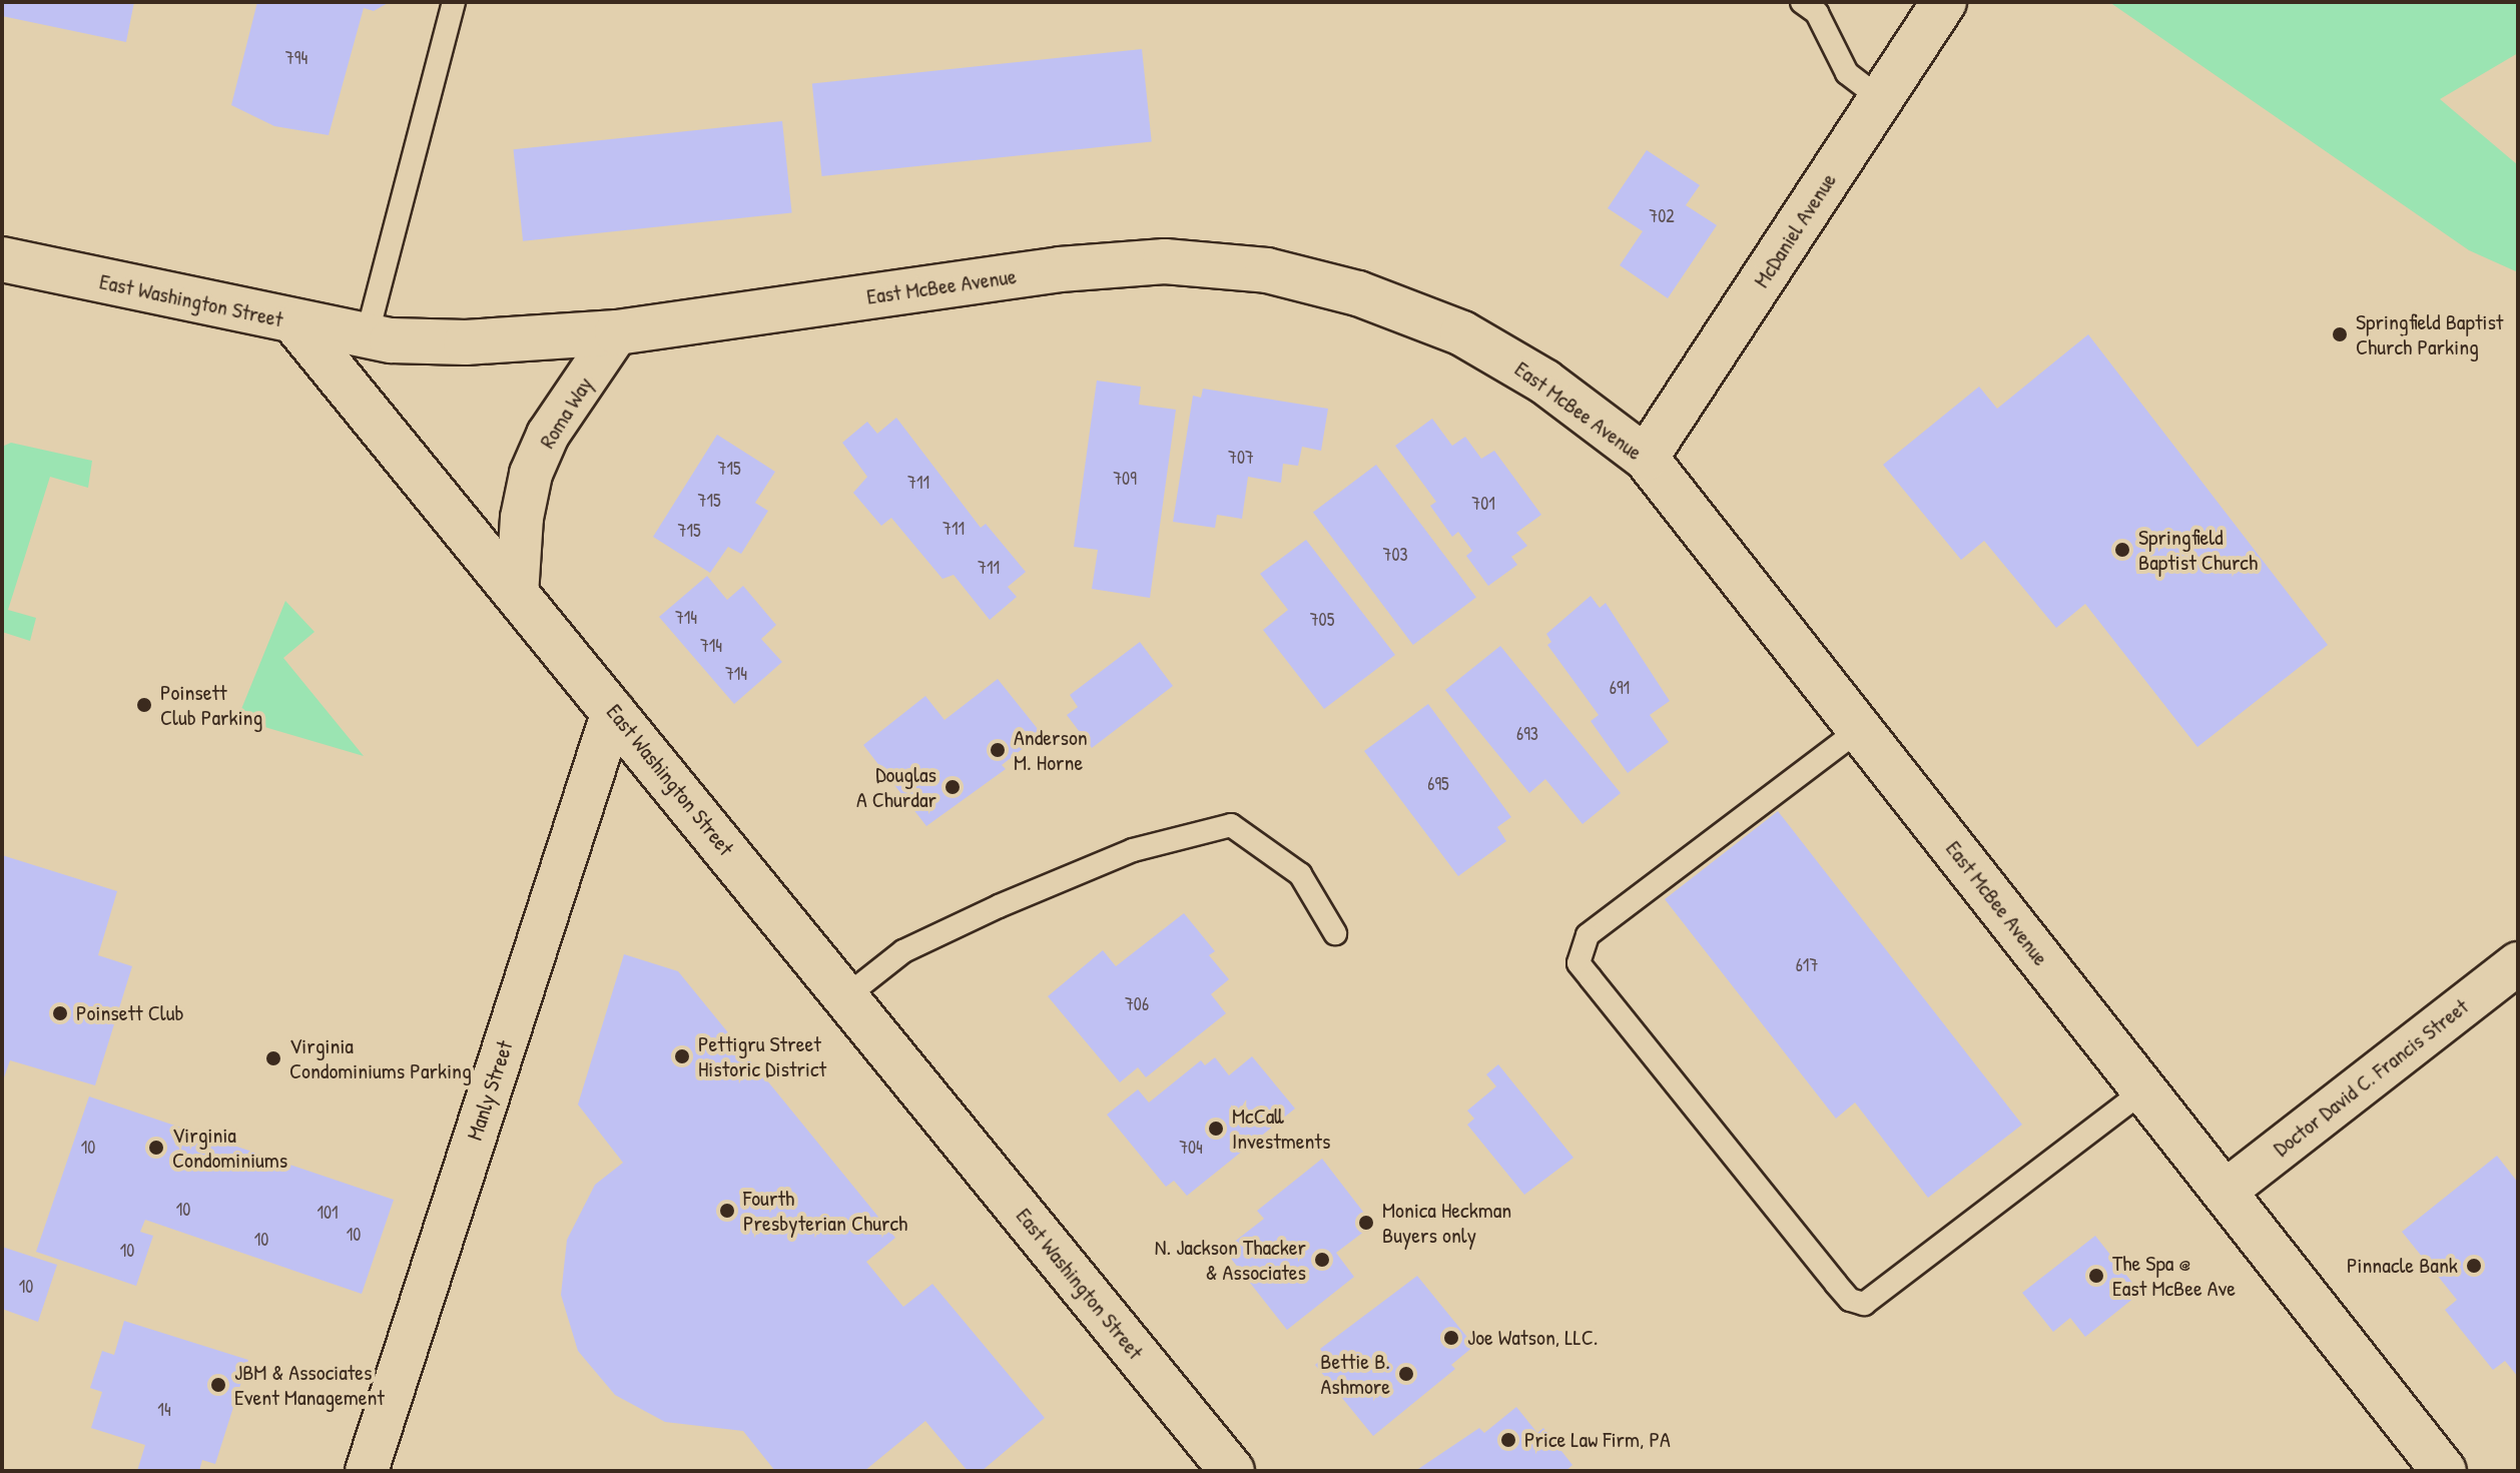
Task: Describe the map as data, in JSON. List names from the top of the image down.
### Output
{
  "streets": {
    "street": [
      "McDaniel Avenue",
      "East McBee Avenue",
      "East Washington Street",
      "Roma Way",
      "Doctor David C. Francis Street",
      "Manly Street"
    ]
  },
  "crossings": [
    ["McDaniel Avenue", "East McBee Avenue"],
    ["East McBee Avenue", "East Washington Street"],
    ["East McBee Avenue", "Roma Way"],
    ["East McBee Avenue", "Doctor David C. Francis Street"],
    ["East Washington Street", "Roma Way"],
    ["East Washington Street", "Manly Street"]
  ],
  "places": [
    "Springfield Baptist Church Parking",
    "Springfield Baptist Church",
    "Poinsett Club Parking",
    "Anderson M. Horne",
    "Douglas A Churdar",
    "Poinsett Club",
    "Pettigru Street Historic District",
    "Virginia Condominiums Parking",
    "McCall Investments",
    "Virginia Condominiums",
    "Fourth Presbyterian Church",
    "Monica Heckman Buyers only",
    "N. Jackson Thacker & Associates",
    "Pinnacle Bank",
    "The Spa @ East McBee Ave",
    "Joe Watson, LLC.",
    "Bettie B. Ashmore",
    "JBM & Associates Event Management",
    "Price Law Firm, PA"
  ],
  "house_numbers": [
    "794",
    "702",
    "707",
    "715",
    "709",
    "711",
    "715",
    "701",
    "711",
    "715",
    "703",
    "711",
    "714",
    "705",
    "714",
    "714",
    "691",
    "693",
    "695",
    "617",
    "706",
    "10",
    "704",
    "10",
    "101",
    "10",
    "10",
    "10",
    "10",
    "14"
  ]
}
